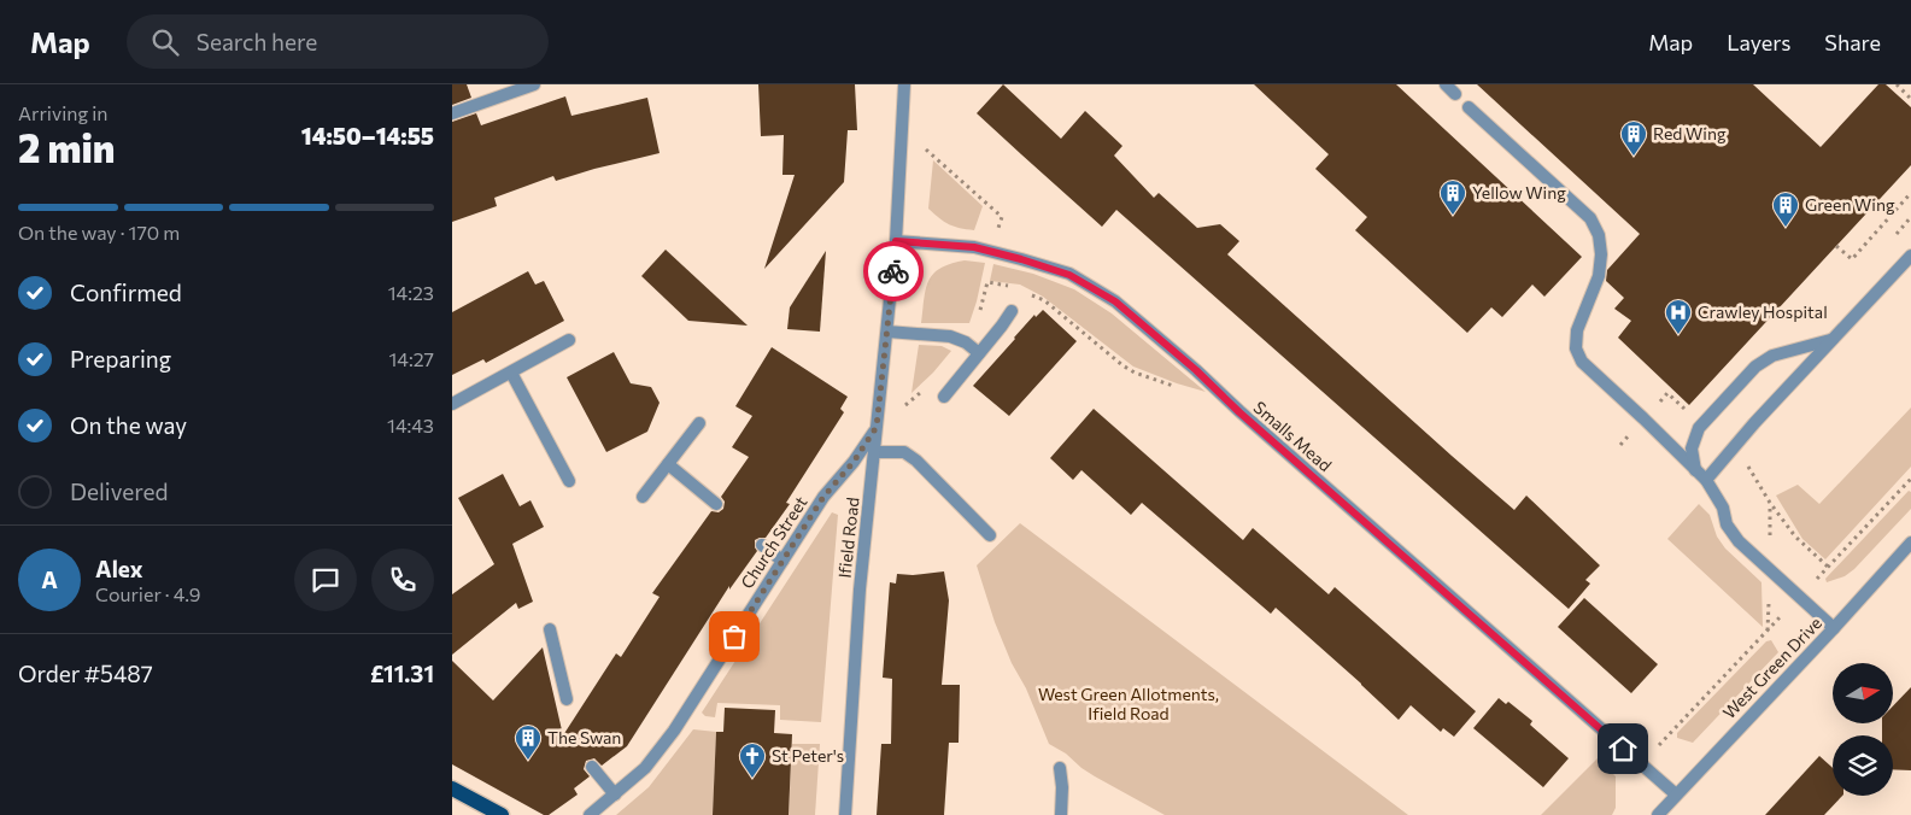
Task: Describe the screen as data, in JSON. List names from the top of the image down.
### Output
{
  "streets": {
    "street": [
      "Smalls Mead",
      "Ifield Road",
      "Church Street",
      "West Green Drive"
    ]
  },
  "crossings": [
    ["Smalls Mead", "Ifield Road"],
    ["Smalls Mead", "West Green Drive"],
    ["Ifield Road", "Church Street"]
  ],
  "parks": ["West Green Allotments, Ifield Road"],
  "places": {
    "building": [
      "Red Wing",
      "Yellow Wing",
      "Green Wing",
      "The Swan"
    ],
    "hospital": ["Crawley Hospital"],
    "church": ["St Peter's"]
  },
  "north": "right",
  "page": {
    "header": "Map",
    "search": "Search here",
    "nav": ["Map", "Layers", "Share"],
    "heading": ["2 min", "Arriving in", "14:50–14:55"],
    "panel": [
      "Alex",
      "Courier · 4.9",
      "Order #5487",
      "£11.31"
    ],
    "bar": "On the way · 170 m",
    "list": [
      ["Confirmed", "14:23"],
      ["Preparing", "14:27"],
      ["On the way", "14:43"],
      "Delivered"
    ],
    "round": "A"
  }
}
